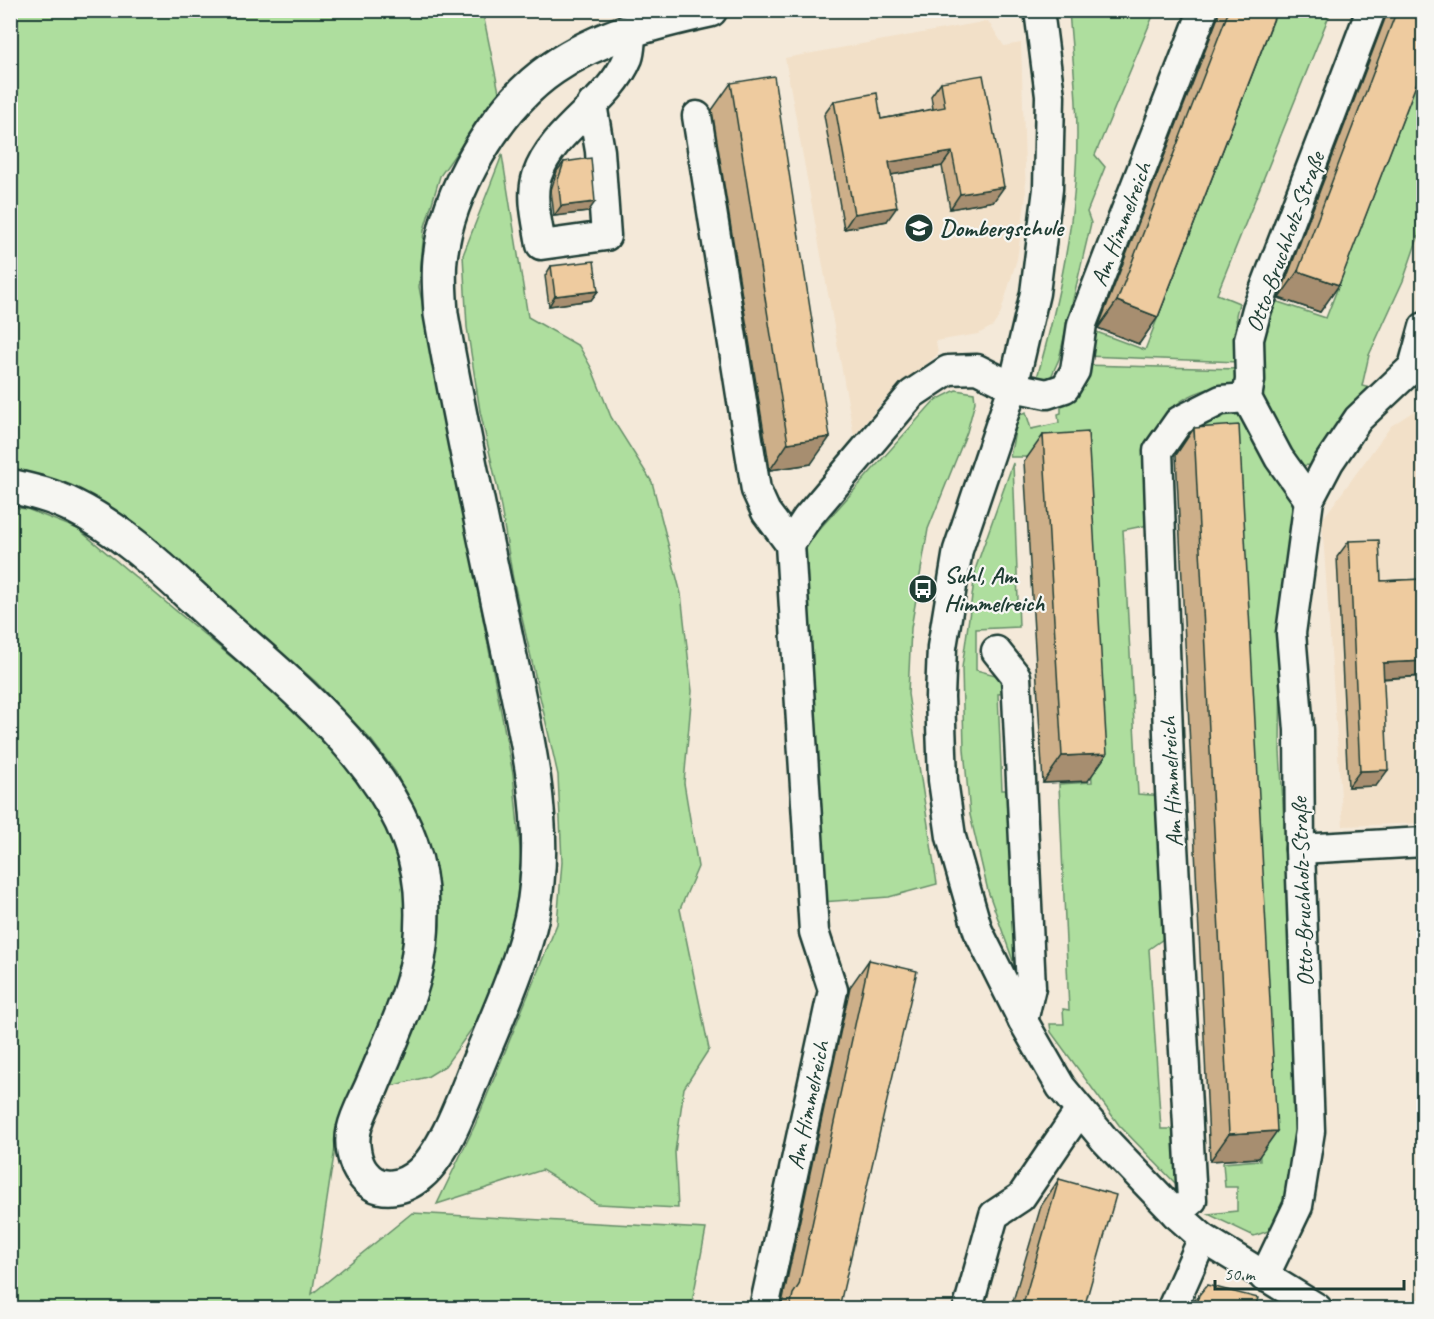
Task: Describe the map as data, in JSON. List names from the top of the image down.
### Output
{
  "streets": {
    "street": ["Am Himmelreich", "Otto-Bruchholz-Straße"]
  },
  "crossings": [
    ["Am Himmelreich", "Otto-Bruchholz-Straße"]
  ],
  "places": {
    "school or university": ["Dombergschule"],
    "bus stop": ["Suhl, Am Himmelreich"]
  },
  "scale_bar": "50 m"
}
